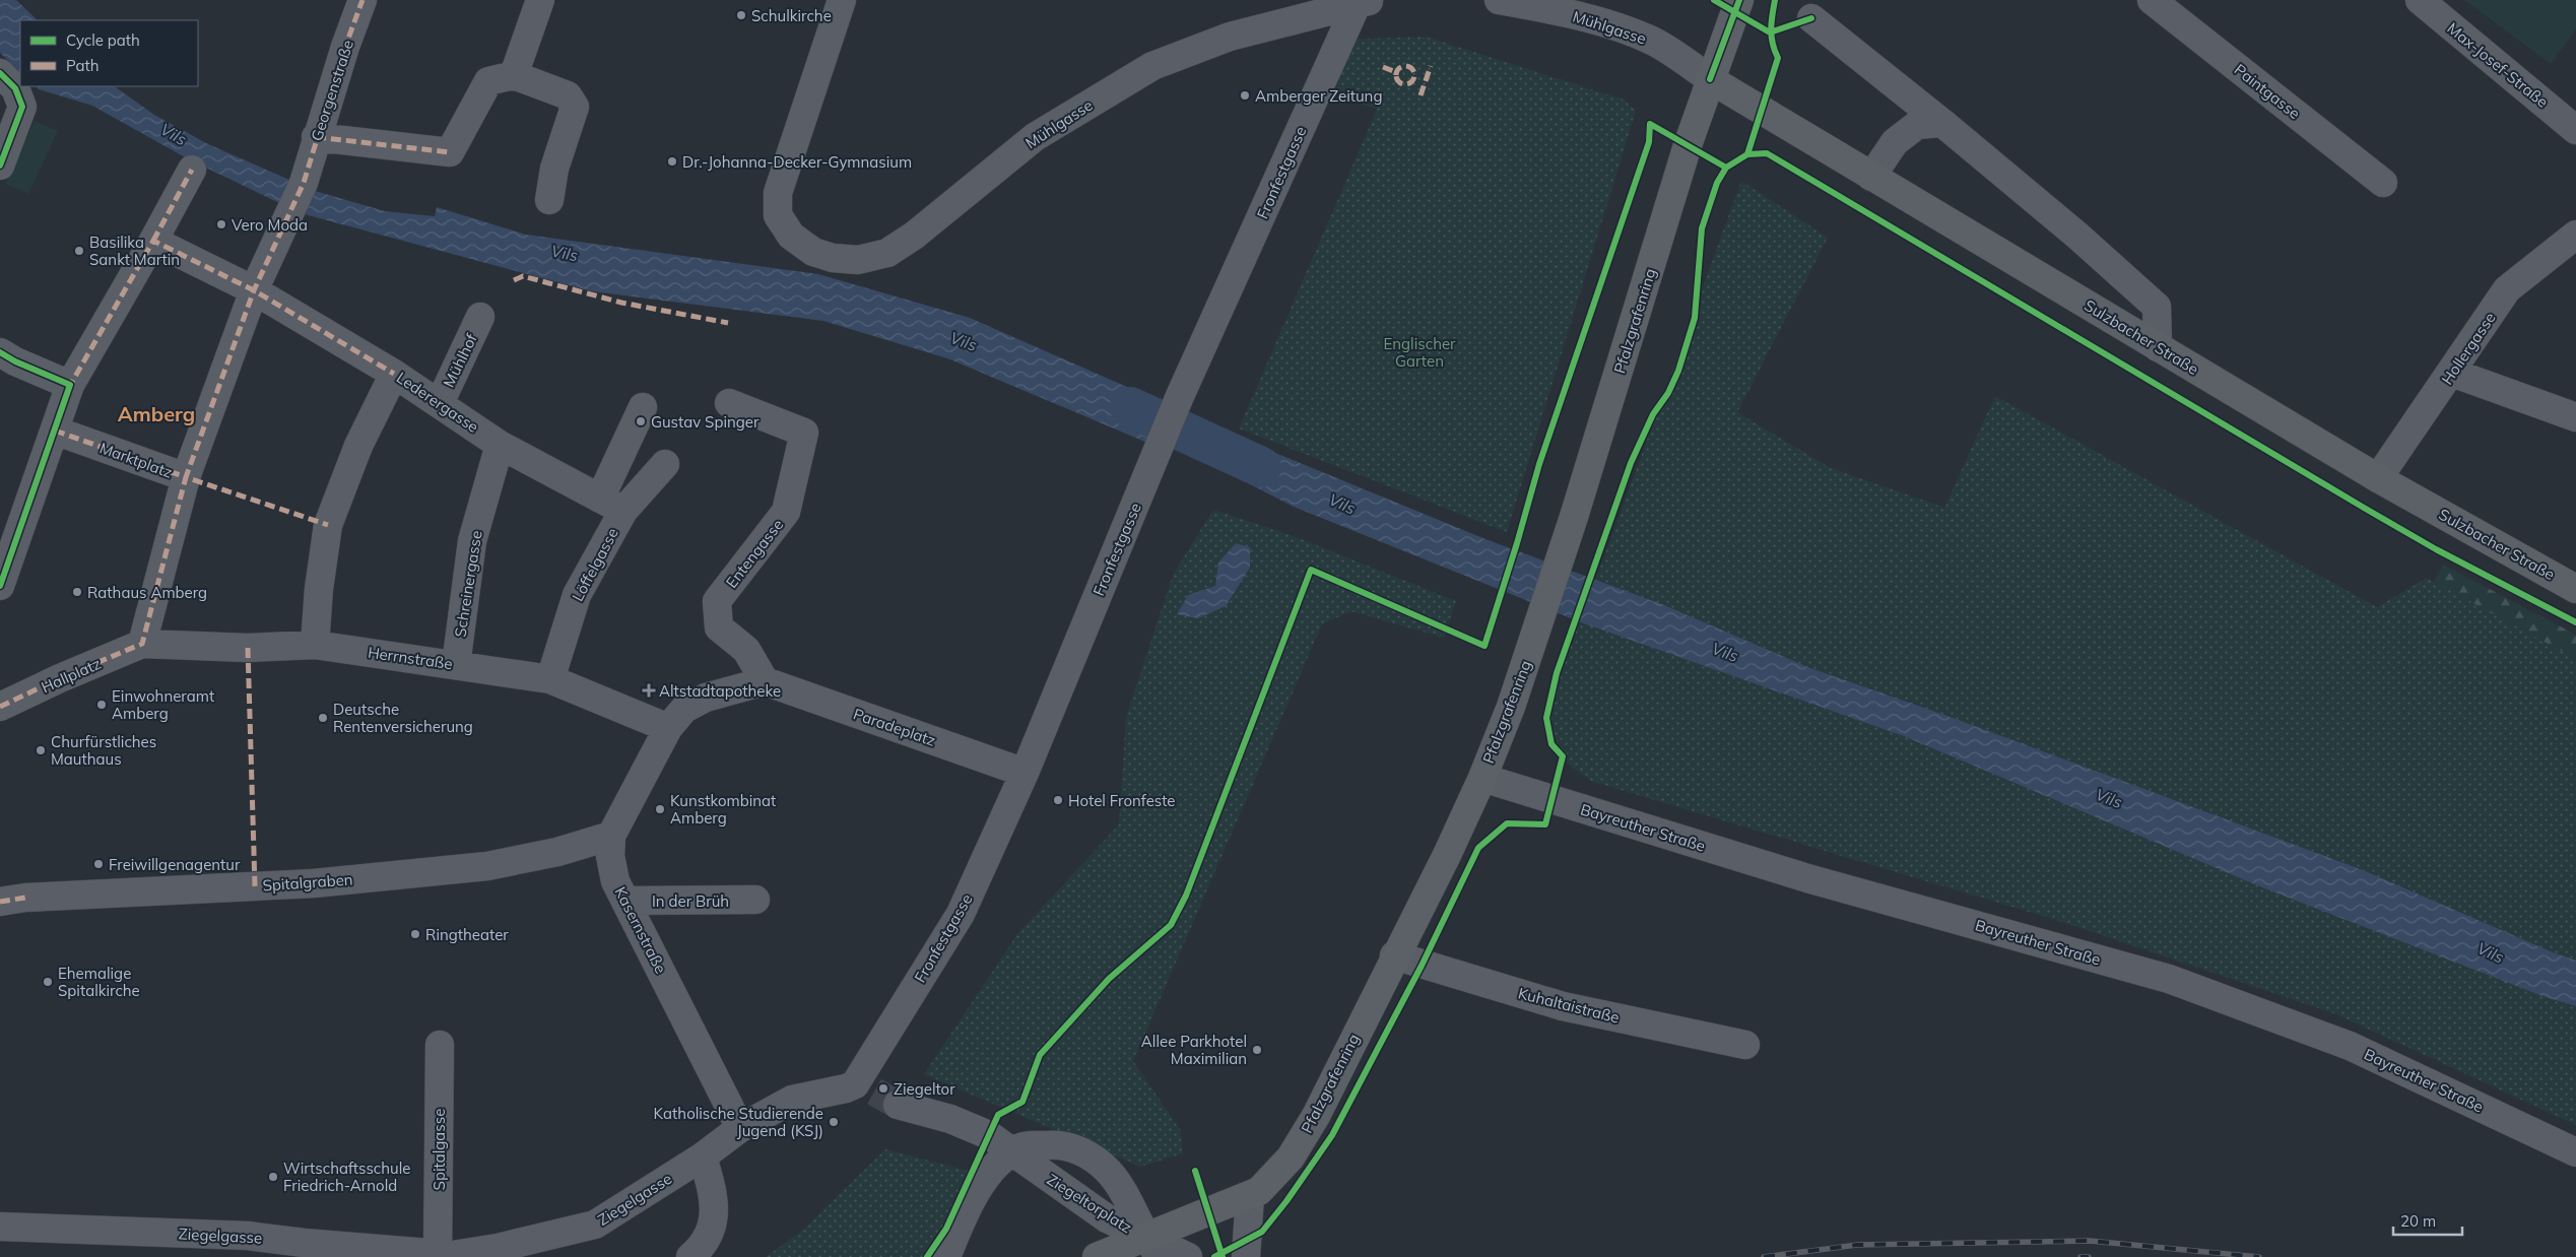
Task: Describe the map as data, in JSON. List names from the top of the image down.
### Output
{
  "streets": {
    "main road": ["Pfalzgrafenring", "Sulzbacher Straße"],
    "street": [
      "Mühlgasse",
      "Max-Josef-Straße",
      "Georgenstraße",
      "Paintgasse",
      "Fronfestgasse",
      "Hollergasse",
      "Mühlhof",
      "Lederergasse",
      "Marktplatz",
      "Entengasse",
      "Löffelgasse",
      "Schreinergasse",
      "Herrnstraße",
      "Hallplatz",
      "Paradeplatz",
      "Bayreuther Straße",
      "Spitalgraben",
      "In der Brüh",
      "Kasernstraße",
      "Kuhaltaistraße",
      "Spitalgasse",
      "Ziegelgasse",
      "Ziegeltorplatz"
    ]
  },
  "crossings": [
    ["Mühlgasse", "Fronfestgasse"],
    ["Mühlgasse", "Pfalzgrafenring"],
    ["Mühlgasse", "Sulzbacher Straße"],
    ["Georgenstraße", "Lederergasse"],
    ["Georgenstraße", "Marktplatz"],
    ["Fronfestgasse", "Paradeplatz"],
    ["Fronfestgasse", "Ziegelgasse"],
    ["Pfalzgrafenring", "Sulzbacher Straße"],
    ["Pfalzgrafenring", "Bayreuther Straße"],
    ["Pfalzgrafenring", "Kuhaltaistraße"],
    ["Pfalzgrafenring", "Ziegeltorplatz"],
    ["Sulzbacher Straße", "Hollergasse"],
    ["Mühlhof", "Lederergasse"],
    ["Lederergasse", "Marktplatz"],
    ["Lederergasse", "Löffelgasse"],
    ["Lederergasse", "Schreinergasse"],
    ["Entengasse", "Paradeplatz"],
    ["Löffelgasse", "Herrnstraße"],
    ["Schreinergasse", "Herrnstraße"],
    ["Herrnstraße", "Hallplatz"],
    ["Herrnstraße", "Kasernstraße"],
    ["Spitalgraben", "Kasernstraße"],
    ["In der Brüh", "Kasernstraße"],
    ["Kasernstraße", "Ziegelgasse"],
    ["Spitalgasse", "Ziegelgasse"]
  ],
  "districts": ["Amberg"],
  "water": ["Vils"],
  "parks": ["Englischer Garten"],
  "places": {
    "other": [
      "Schulkirche",
      "Amberger Zeitung",
      "Dr.-Johanna-Decker-Gymnasium",
      "Vero Moda",
      "Basilika Sankt Martin",
      "Gustav Spinger",
      "Rathaus Amberg",
      "Einwohneramt Amberg",
      "Deutsche Rentenversicherung",
      "Churfürstliches Mauthaus",
      "Hotel Fronfeste",
      "Kunstkombinat Amberg",
      "Freiwillgenagentur",
      "Ringtheater",
      "Ehemalige Spitalkirche",
      "Allee Parkhotel Maximilian",
      "Ziegeltor",
      "Katholische Studierende Jugend (KSJ)",
      "Wirtschaftsschule Friedrich-Arnold"
    ],
    "health": ["Altstadtapotheke"]
  },
  "legend": ["Cycle path", "Path"],
  "scale_bar": "20 m"
}
